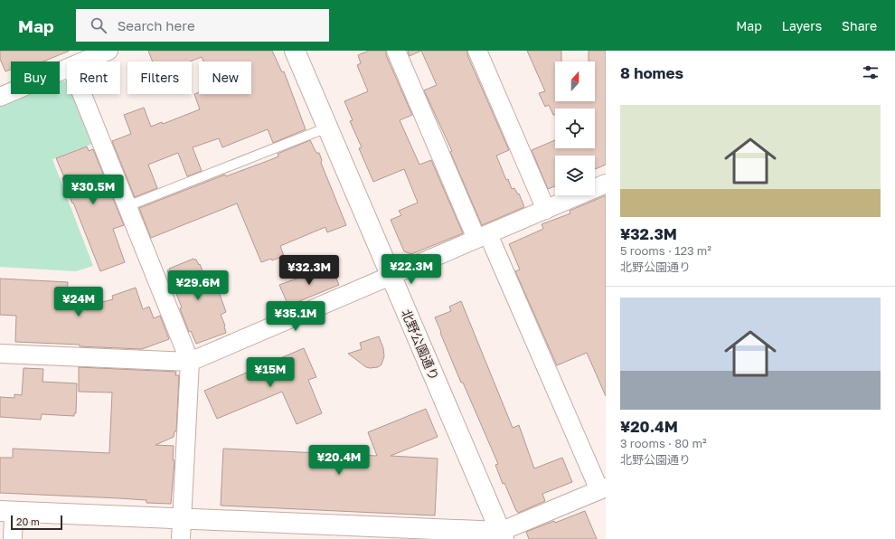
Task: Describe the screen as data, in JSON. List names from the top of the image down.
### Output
{
  "streets": {
    "street": ["北野公園通り"]
  },
  "scale_bar": "20 m",
  "north": "top",
  "page": {
    "header": "Map",
    "search": "Search here",
    "nav": ["Map", "Layers", "Share"],
    "heading": "8 homes",
    "chip": [
      "Buy",
      "Rent",
      "Filters",
      "New"
    ],
    "list": [
      {
        "name": "¥32.3M",
        "note": "5 rooms · 123 m² · 北野公園通り"
      },
      {
        "name": "¥20.4M",
        "note": "3 rooms · 80 m² · 北野公園通り"
      }
    ],
    "price": [
      "¥30.5M",
      "¥22.3M",
      "¥32.3M",
      "¥29.6M",
      "¥24M",
      "¥35.1M",
      "¥15M",
      "¥20.4M"
    ],
    "scale": "20 m"
  }
}
